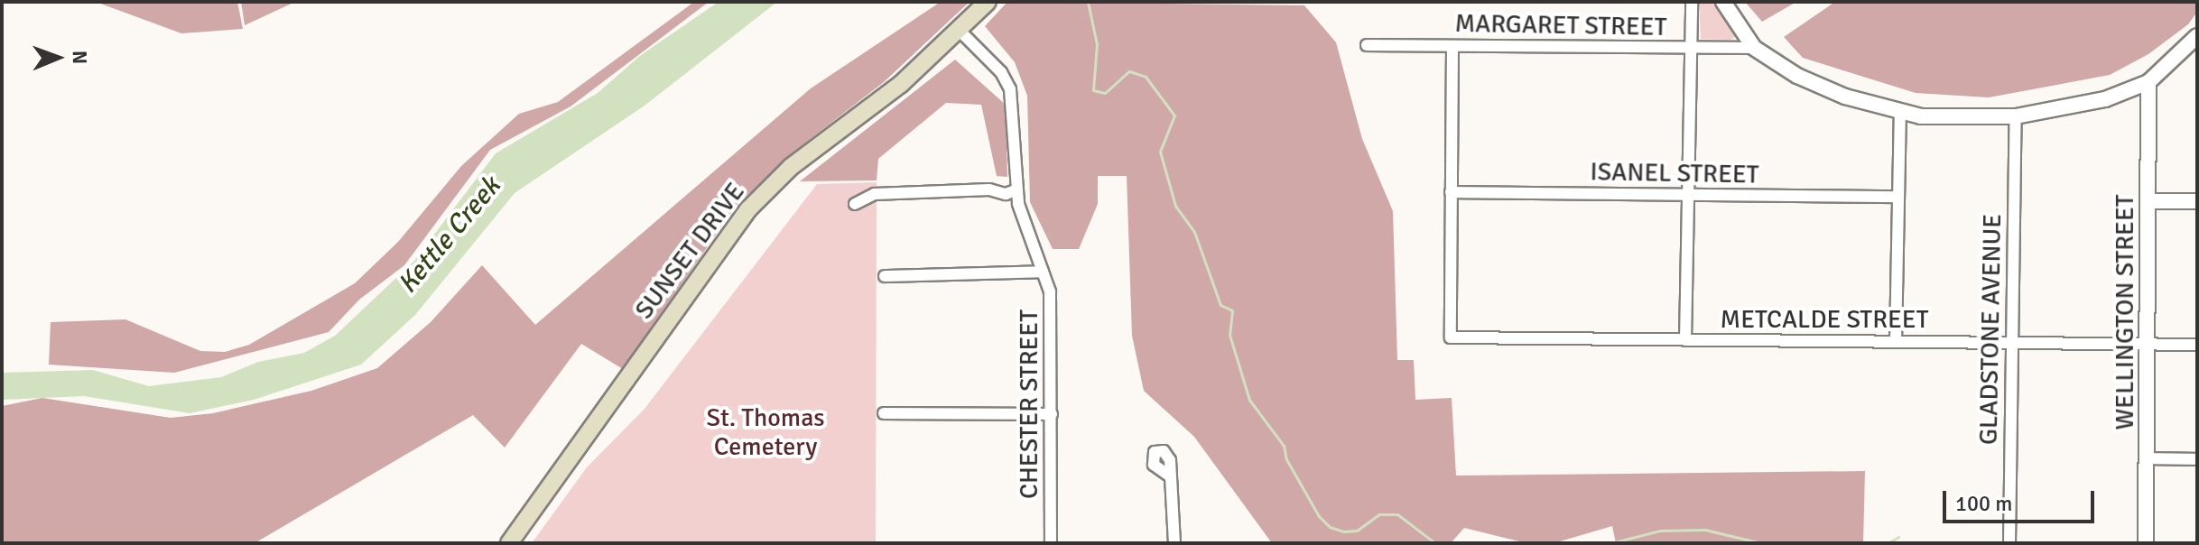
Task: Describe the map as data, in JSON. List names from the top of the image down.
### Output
{
  "streets": {
    "main road": ["SUNSET DRIVE"],
    "street": [
      "MARGARET STREET",
      "ISANEL STREET",
      "WELLINGTON STREET",
      "METCALDE STREET",
      "GLADSTONE AVENUE",
      "CHESTER STREET"
    ]
  },
  "crossings": [
    ["ISANEL STREET", "METCALDE STREET"],
    ["SUNSET DRIVE", "CHESTER STREET"],
    ["WELLINGTON STREET", "METCALDE STREET"],
    ["METCALDE STREET", "GLADSTONE AVENUE"]
  ],
  "water": ["Kettle Creek"],
  "parks": ["St. Thomas Cemetery"],
  "scale_bar": "100 m",
  "north": "right"
}
